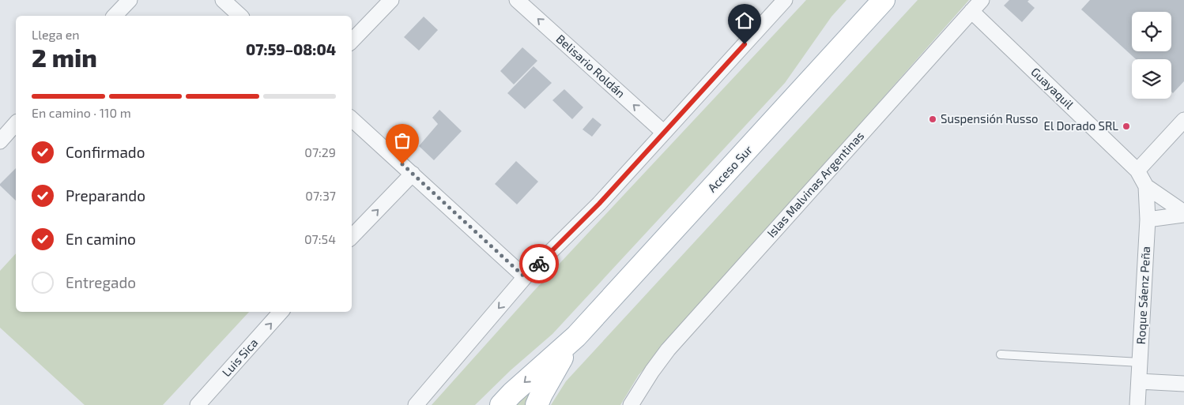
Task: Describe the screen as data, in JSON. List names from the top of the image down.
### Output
{
  "streets": {
    "main road": ["Acceso Sur"],
    "street": [
      "Belisario Roldán",
      "Guayaquil",
      "Islas Malvinas Argentinas",
      "Roque Sáenz Peña",
      "Luis Sica"
    ]
  },
  "crossings": [
    ["Guayaquil", "Islas Malvinas Argentinas"],
    ["Guayaquil", "Roque Sáenz Peña"]
  ],
  "one_way": ["Belisario Roldán", "Luis Sica"],
  "places": ["Suspensión Russo", "El Dorado SRL"],
  "page": {
    "heading": ["2 min", "Llega en", "07:59–08:04"],
    "bar": "En camino · 110 m",
    "list": [
      ["Confirmado", "07:29"],
      ["Preparando", "07:37"],
      ["En camino", "07:54"],
      "Entregado"
    ]
  }
}
